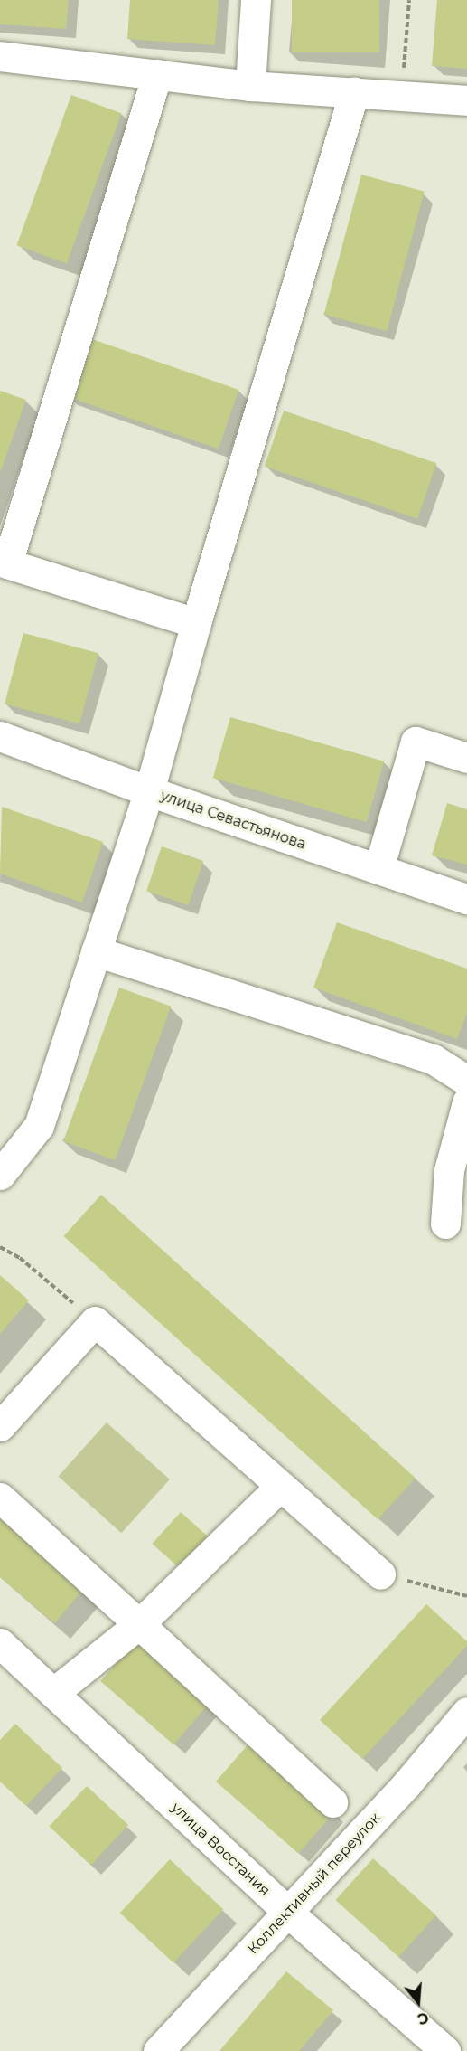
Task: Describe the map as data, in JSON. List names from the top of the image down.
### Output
{
  "streets": {
    "street": ["улица Севастьянова", "улица Восстания", "Коллективный переулок"]
  },
  "crossings": [
    ["улица Восстания", "Коллективный переулок"]
  ],
  "north": "bottom"
}
